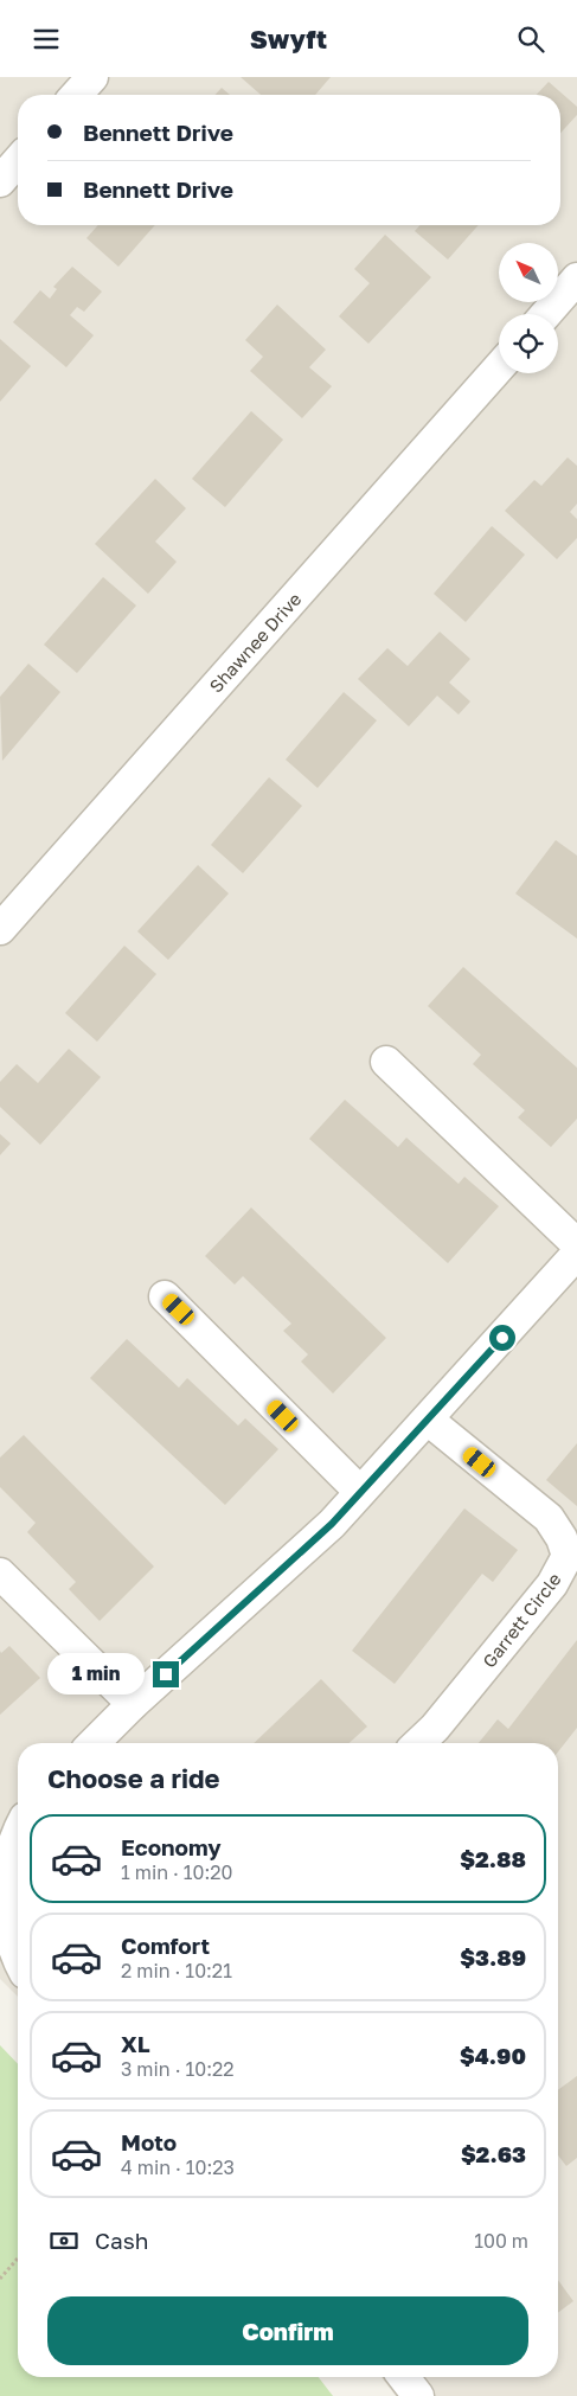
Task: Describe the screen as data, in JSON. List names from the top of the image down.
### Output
{
  "streets": {
    "street": ["Shawnee Drive", "Garrett Circle"]
  },
  "north": "top left",
  "page": {
    "header": "Swyft",
    "banner": ["Bennett Drive", "Bennett Drive"],
    "bubble": "1 min",
    "heading": "Choose a ride",
    "list": [
      {
        "name": "Economy",
        "note": "1 min · 10:20",
        "value": "$2.88"
      },
      {
        "name": "Comfort",
        "note": "2 min · 10:21",
        "value": "$3.89"
      },
      {
        "name": "XL",
        "note": "3 min · 10:22",
        "value": "$4.90"
      },
      {
        "name": "Moto",
        "note": "4 min · 10:23",
        "value": "$2.63"
      }
    ],
    "pay": ["Cash", "100 m"],
    "buttons": "Confirm"
  }
}
